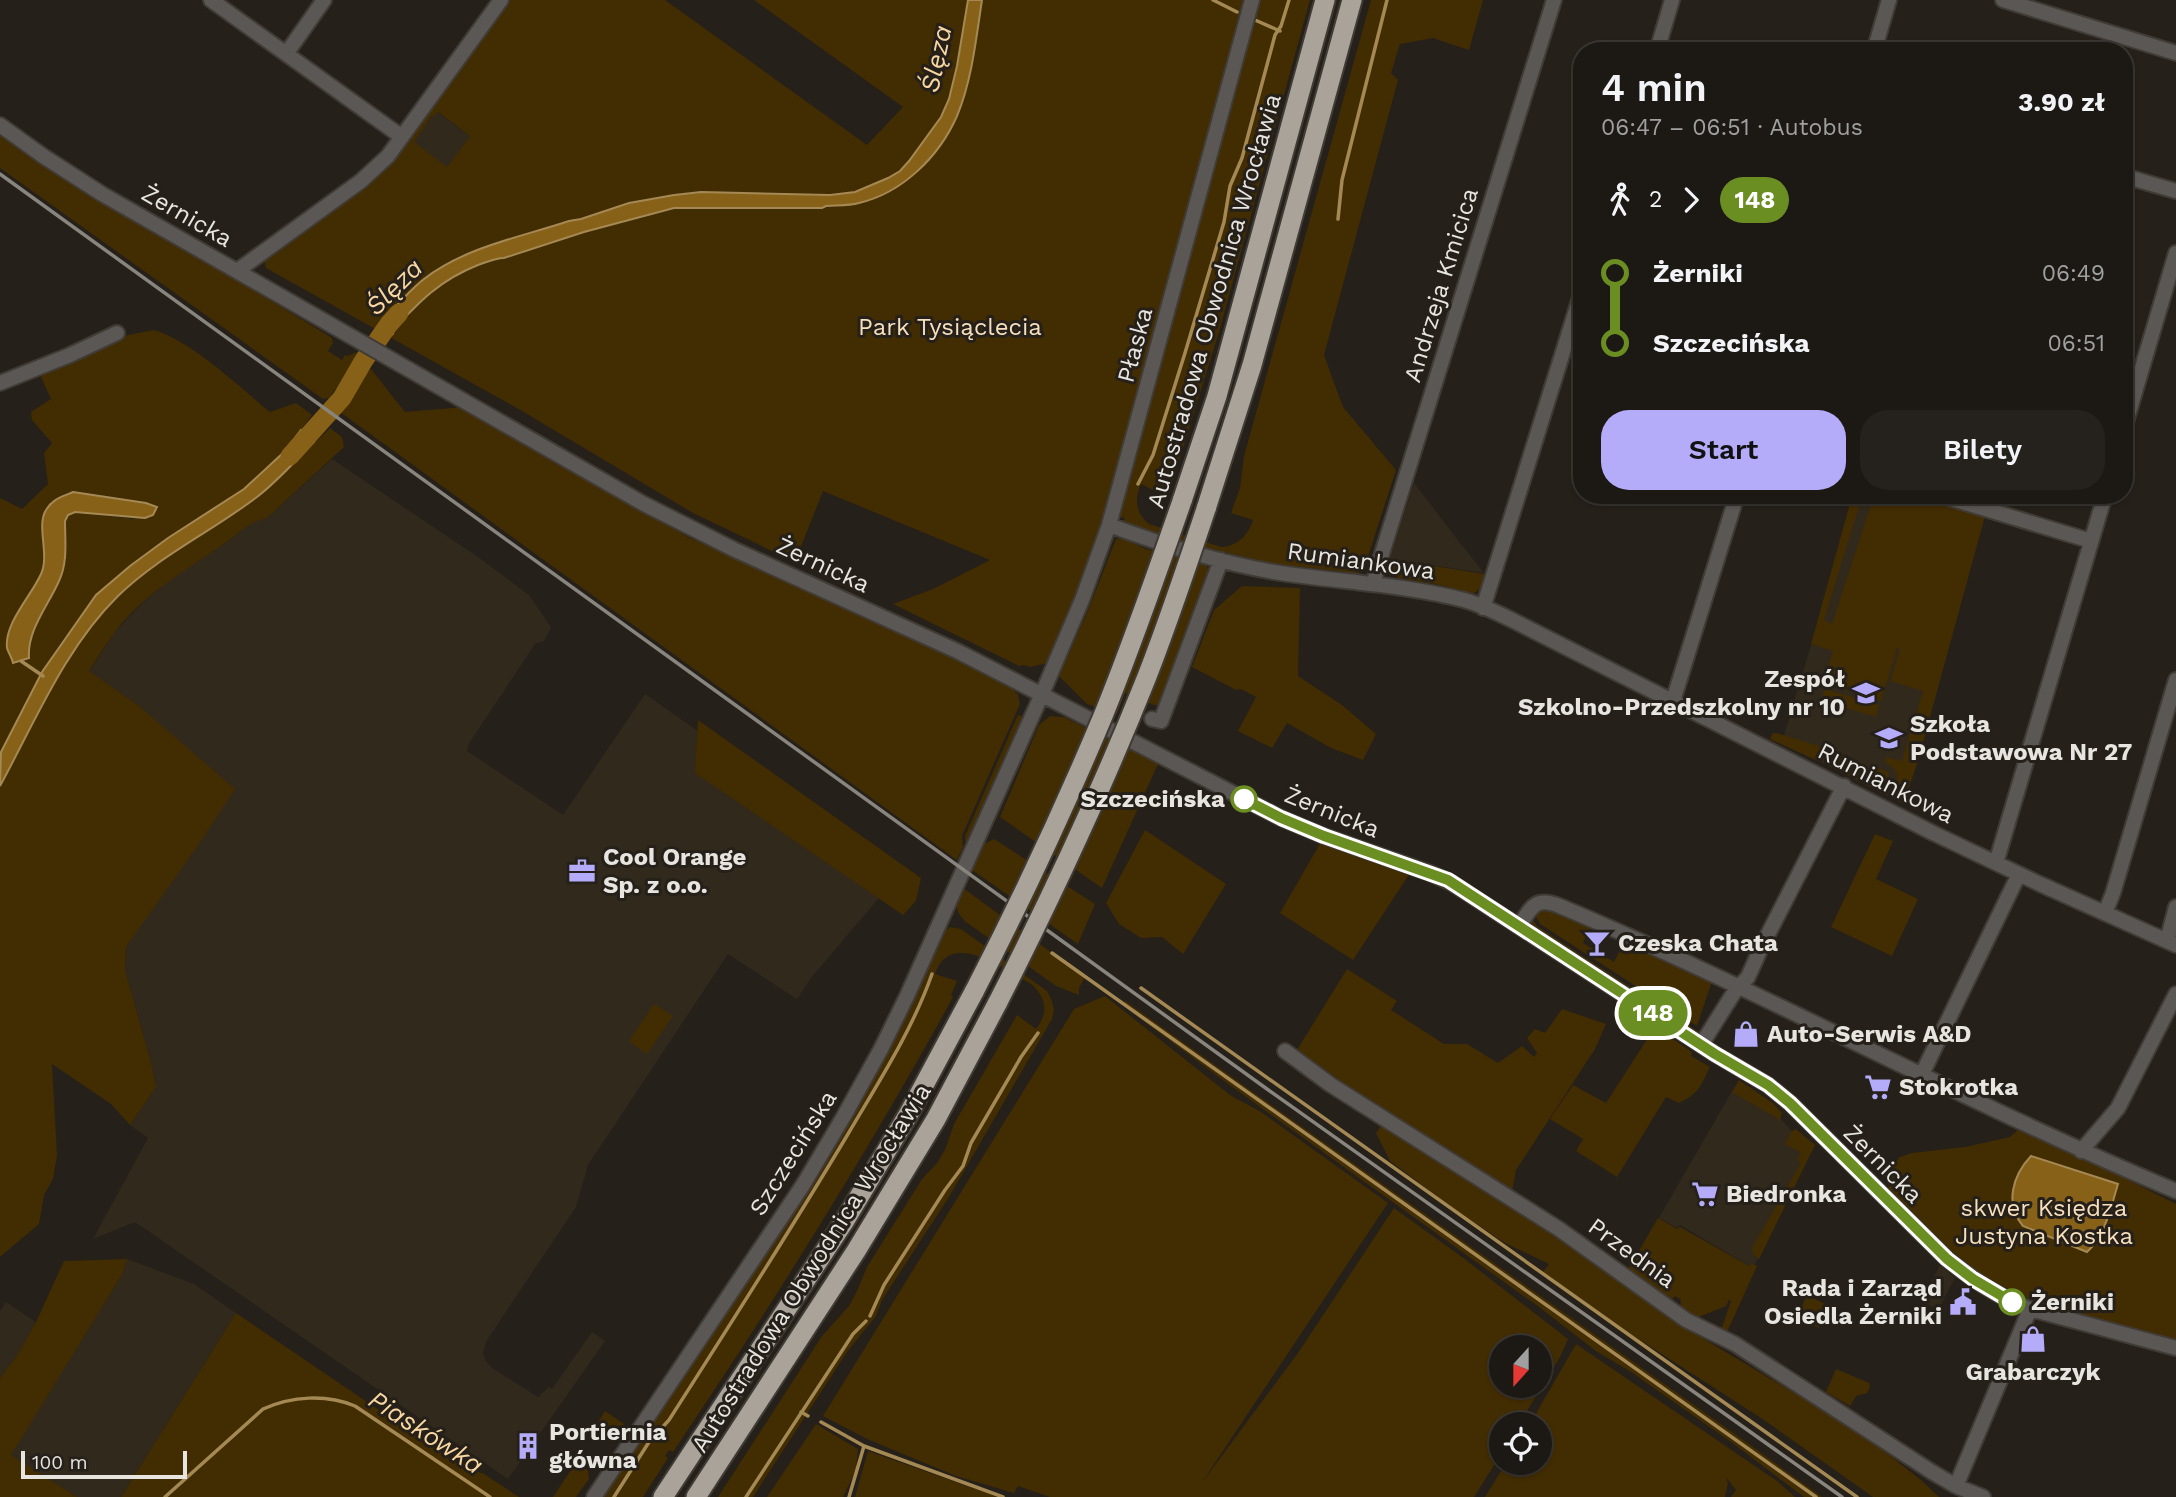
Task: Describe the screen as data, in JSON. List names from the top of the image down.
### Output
{
  "streets": {
    "highway": ["Autostradowa Obwodnica Wrocławia"],
    "street": [
      "Żernicka",
      "Andrzeja Kmicica",
      "Płaska",
      "Rumiankowa",
      "Szczecińska",
      "Przednia"
    ]
  },
  "crossings": [
    ["Żernicka", "Płaska"],
    ["Żernicka", "Szczecińska"],
    ["Andrzeja Kmicica", "Rumiankowa"],
    ["Płaska", "Rumiankowa"],
    ["Płaska", "Szczecińska"]
  ],
  "water": ["Ślęza", "Piaskówka"],
  "parks": ["Park Tysiąclecia", "skwer Księdza Justyna Kostka"],
  "places": {
    "school or university": ["Zespół Szkolno-Przedszkolny nr 10", "Szkoła Podstawowa Nr 27"],
    "other": ["Szczecińska", "Żerniki"],
    "office": ["Cool Orange Sp. z o.o."],
    "bar": ["Czeska Chata"],
    "shop": ["Auto-Serwis A&D", "Grabarczyk"],
    "supermarket": ["Stokrotka", "Biedronka"],
    "public building": ["Rada i Zarząd Osiedla Żerniki"],
    "building": ["Portiernia główna"]
  },
  "lines": ["bus line 148"],
  "scale_bar": "100 m",
  "north": "bottom",
  "page": {
    "on_map": "148",
    "heading": ["4 min", "06:47 – 06:51 · Autobus", "3.90 zł"],
    "legs": ["2", "148"],
    "list": [
      {
        "name": "Żerniki",
        "value": "06:49"
      },
      {
        "name": "Szczecińska",
        "value": "06:51"
      }
    ],
    "buttons": ["Start", "Bilety"],
    "scale": "100 m"
  }
}
